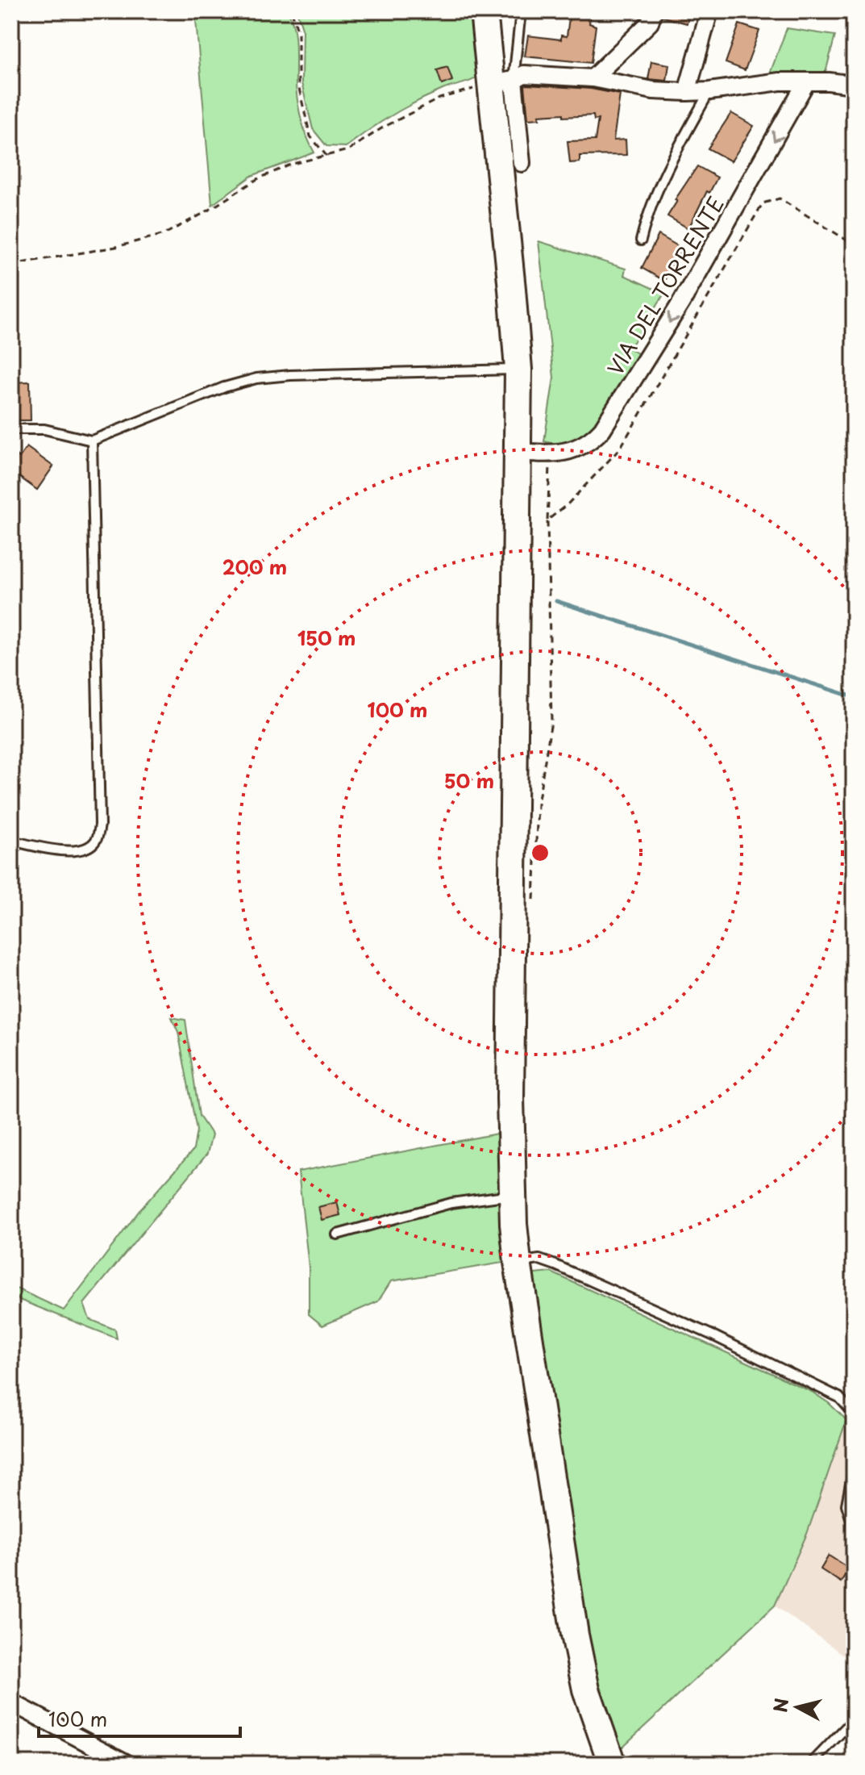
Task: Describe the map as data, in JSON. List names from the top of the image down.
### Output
{
  "streets": {
    "street": ["VIA DEL TORRENTE"]
  },
  "one_way": ["VIA DEL TORRENTE"],
  "scale_bar": "100 m",
  "north": "left",
  "rings": [
    "200 m",
    "150 m",
    "100 m",
    "50 m"
  ]
}
